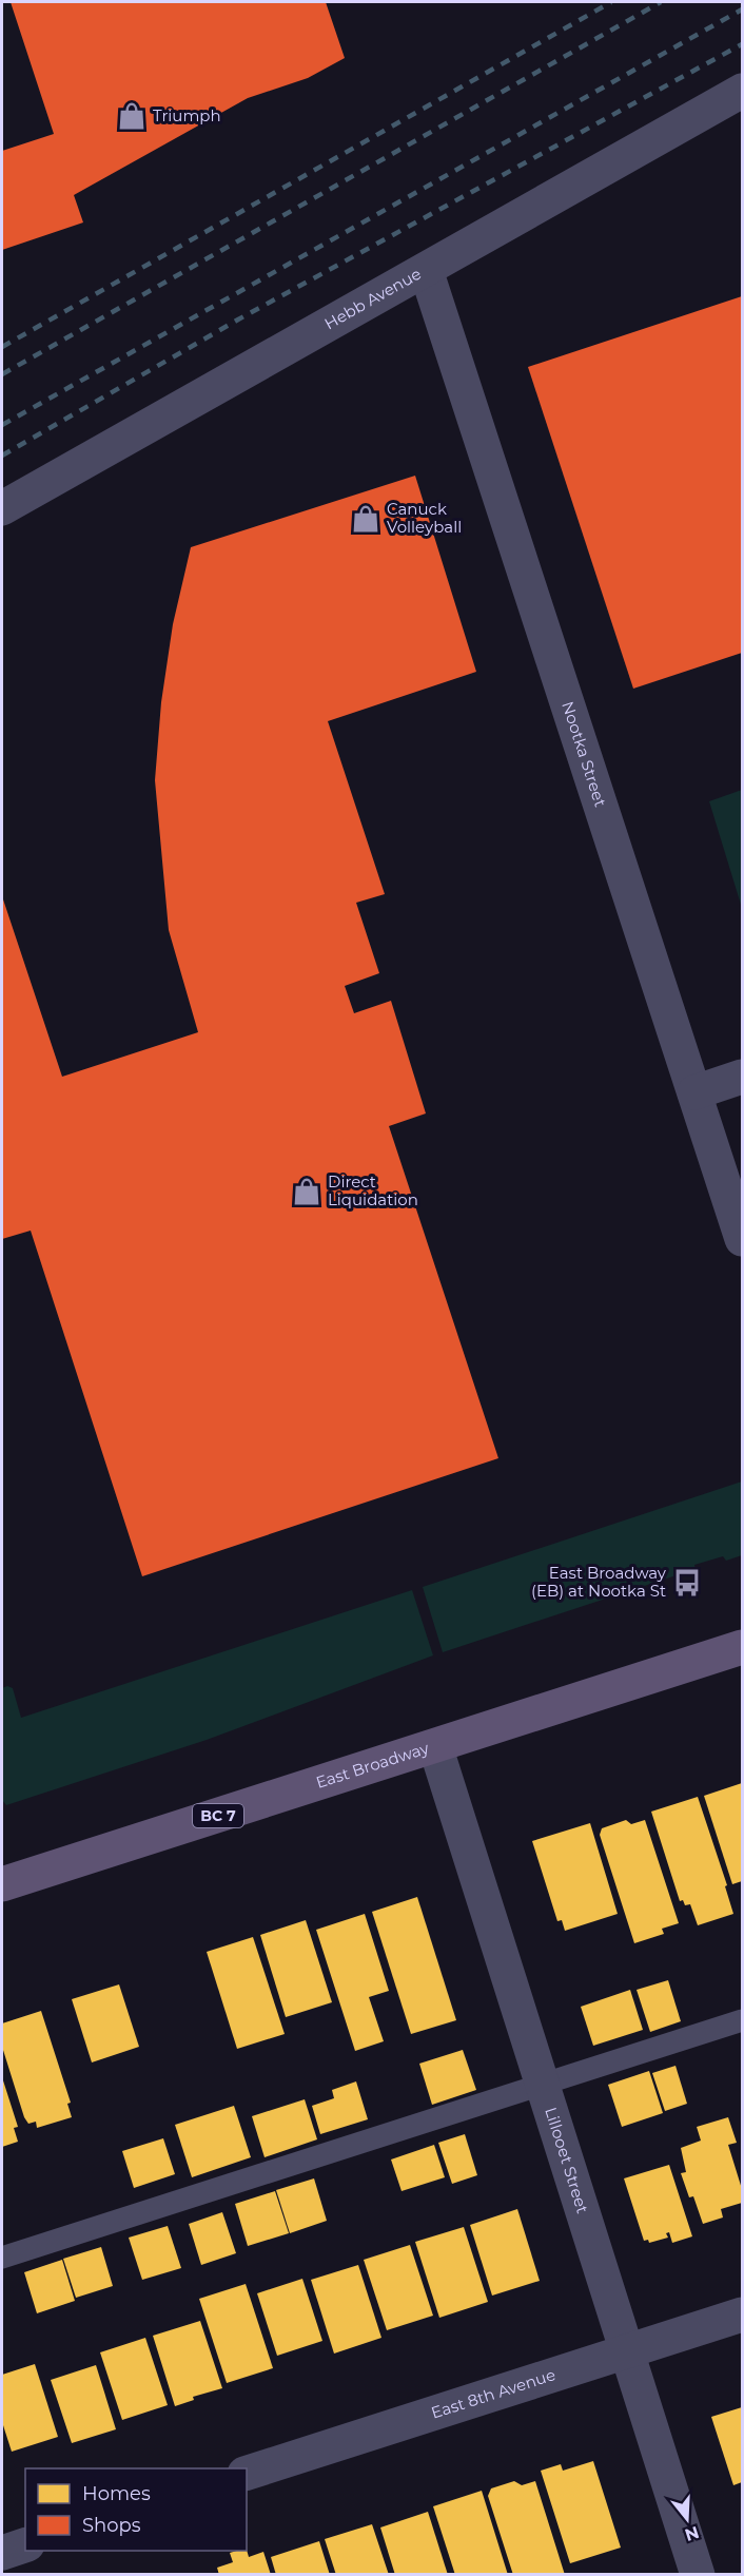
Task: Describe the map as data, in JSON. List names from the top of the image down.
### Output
{
  "streets": {
    "main road": ["East Broadway", "BC 7"],
    "street": [
      "Hebb Avenue",
      "Nootka Street",
      "Lillooet Street",
      "East 8th Avenue"
    ]
  },
  "crossings": [
    ["Hebb Avenue", "Nootka Street"],
    ["East Broadway", "Lillooet Street"],
    ["Lillooet Street", "East 8th Avenue"]
  ],
  "places": {
    "shop": ["Triumph", "Canuck Volleyball", "Direct Liquidation"],
    "bus stop": ["East Broadway (EB) at Nootka St"]
  },
  "legend": ["Homes", "Shops"],
  "north": "bottom"
}
